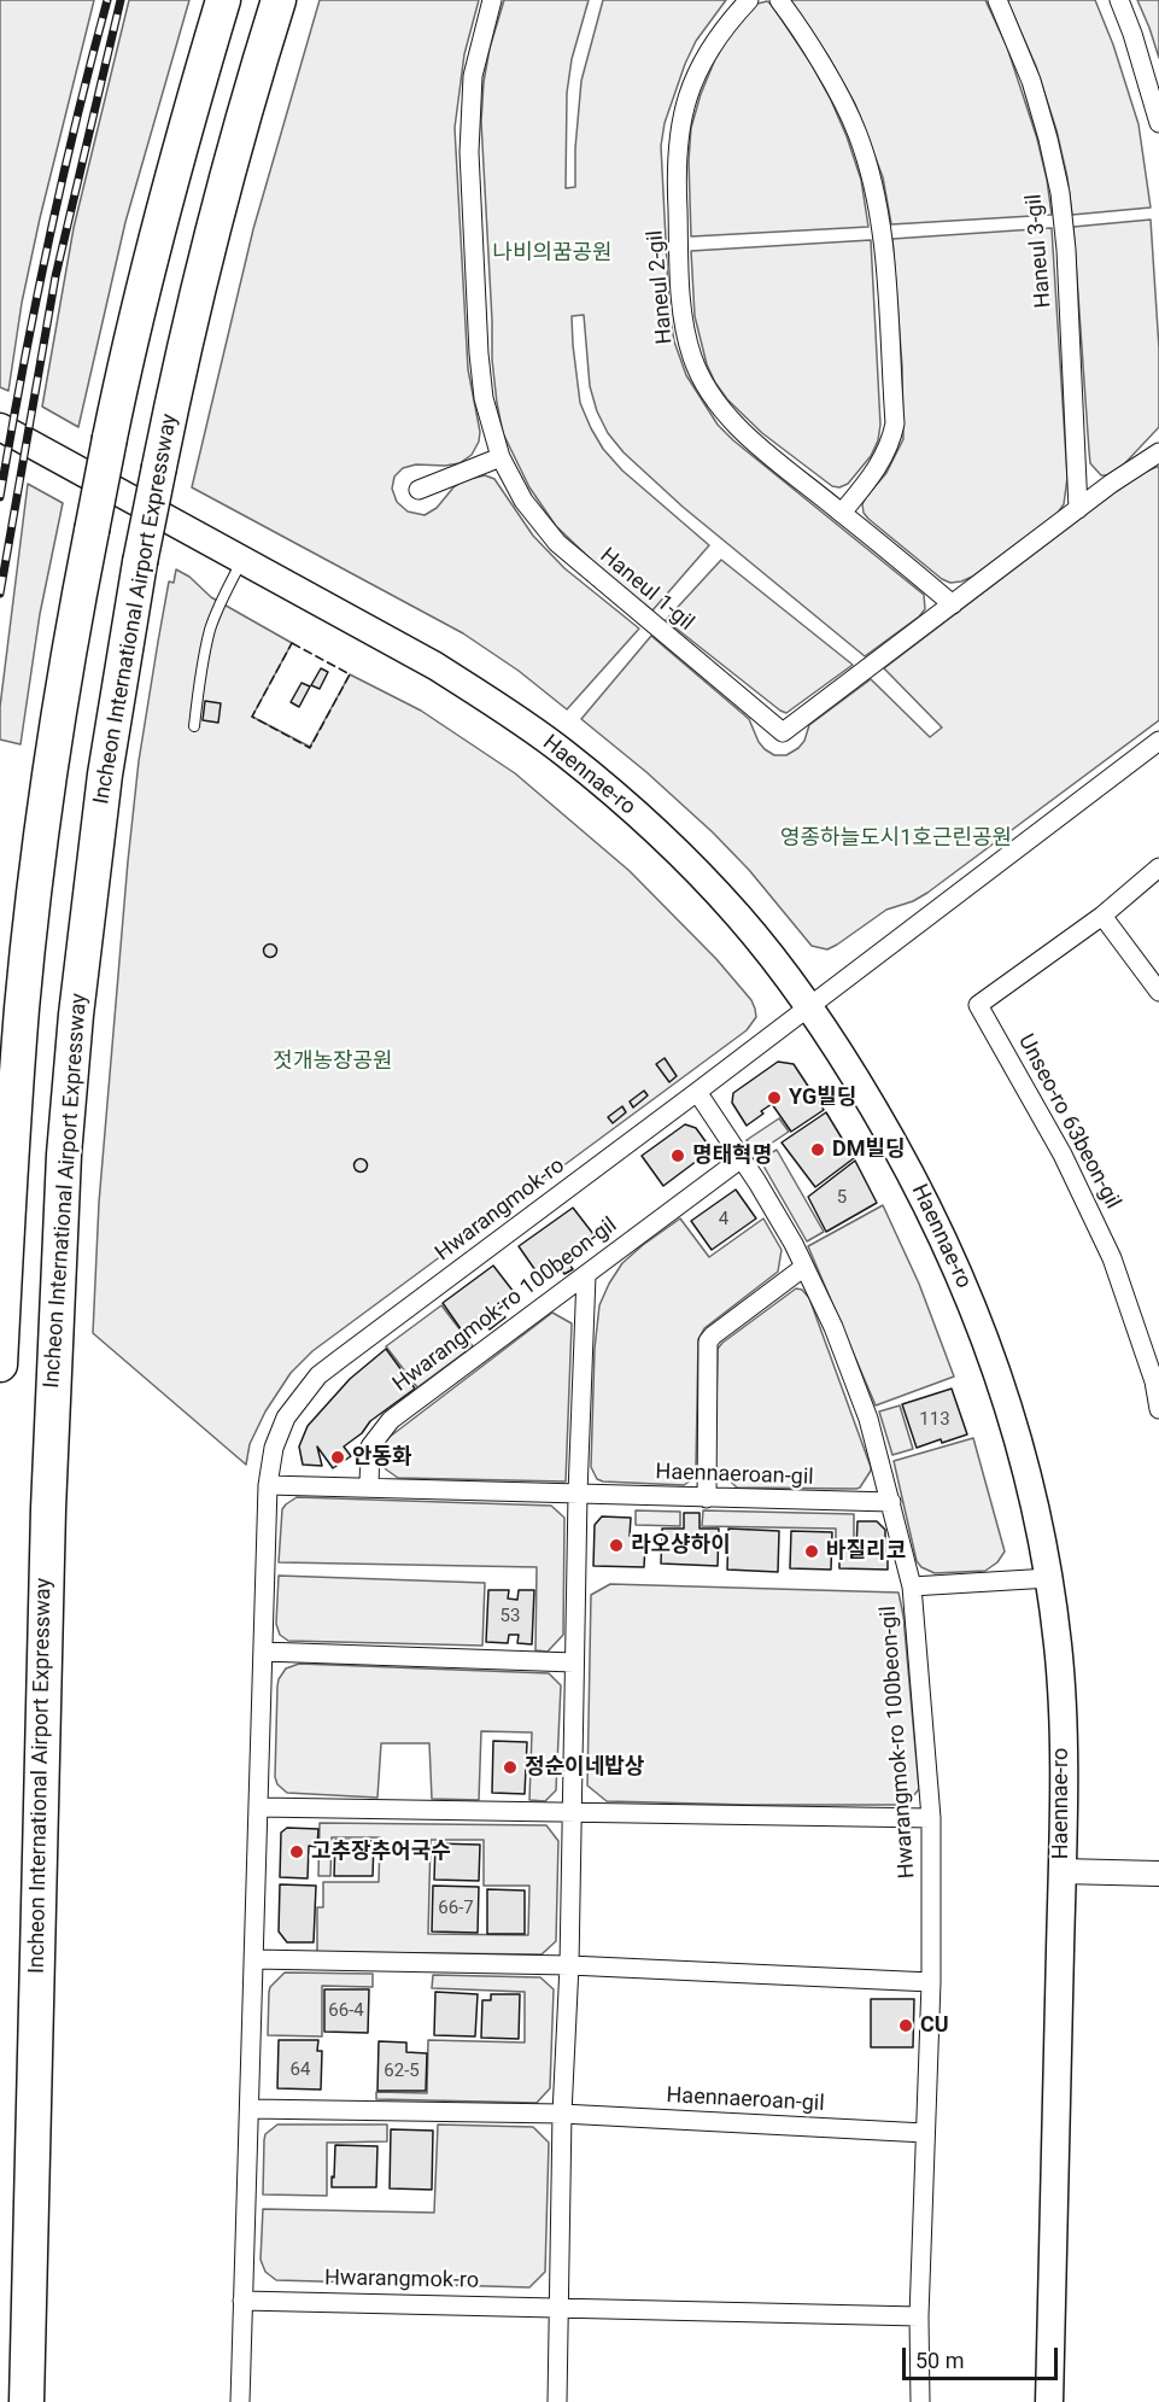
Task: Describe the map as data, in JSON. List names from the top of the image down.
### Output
{
  "streets": {
    "highway": ["Incheon International Airport Expressway"],
    "main road": ["Haennae-ro"],
    "street": [
      "Haneul 3-gil",
      "Haneul 2-gil",
      "Haneul 1-gil",
      "Unseo-ro 63beon-gil",
      "Hwarangmok-ro",
      "Hwarangmok-ro 100beon-gil",
      "Haennaeroan-gil"
    ]
  },
  "crossings": [
    ["Haneul 3-gil", "Haneul 1-gil"],
    ["Haneul 2-gil", "Haneul 1-gil"],
    ["Haennae-ro", "Hwarangmok-ro"],
    ["Hwarangmok-ro", "Hwarangmok-ro 100beon-gil"],
    ["Hwarangmok-ro 100beon-gil", "Haennaeroan-gil"]
  ],
  "parks": ["나비의꿈공원", "영종하늘도시1호근린공원", "젓개농장공원"],
  "places": [
    "YG빌딩",
    "DM빌딩",
    "명태혁명",
    "안동화",
    "라오샹하이",
    "바질리코",
    "정순이네밥상",
    "고추장추어국수",
    "CU"
  ],
  "house_numbers": [
    "5",
    "4",
    "113",
    "53",
    "66-7",
    "66-4",
    "64",
    "62-5"
  ],
  "scale_bar": "50 m"
}
